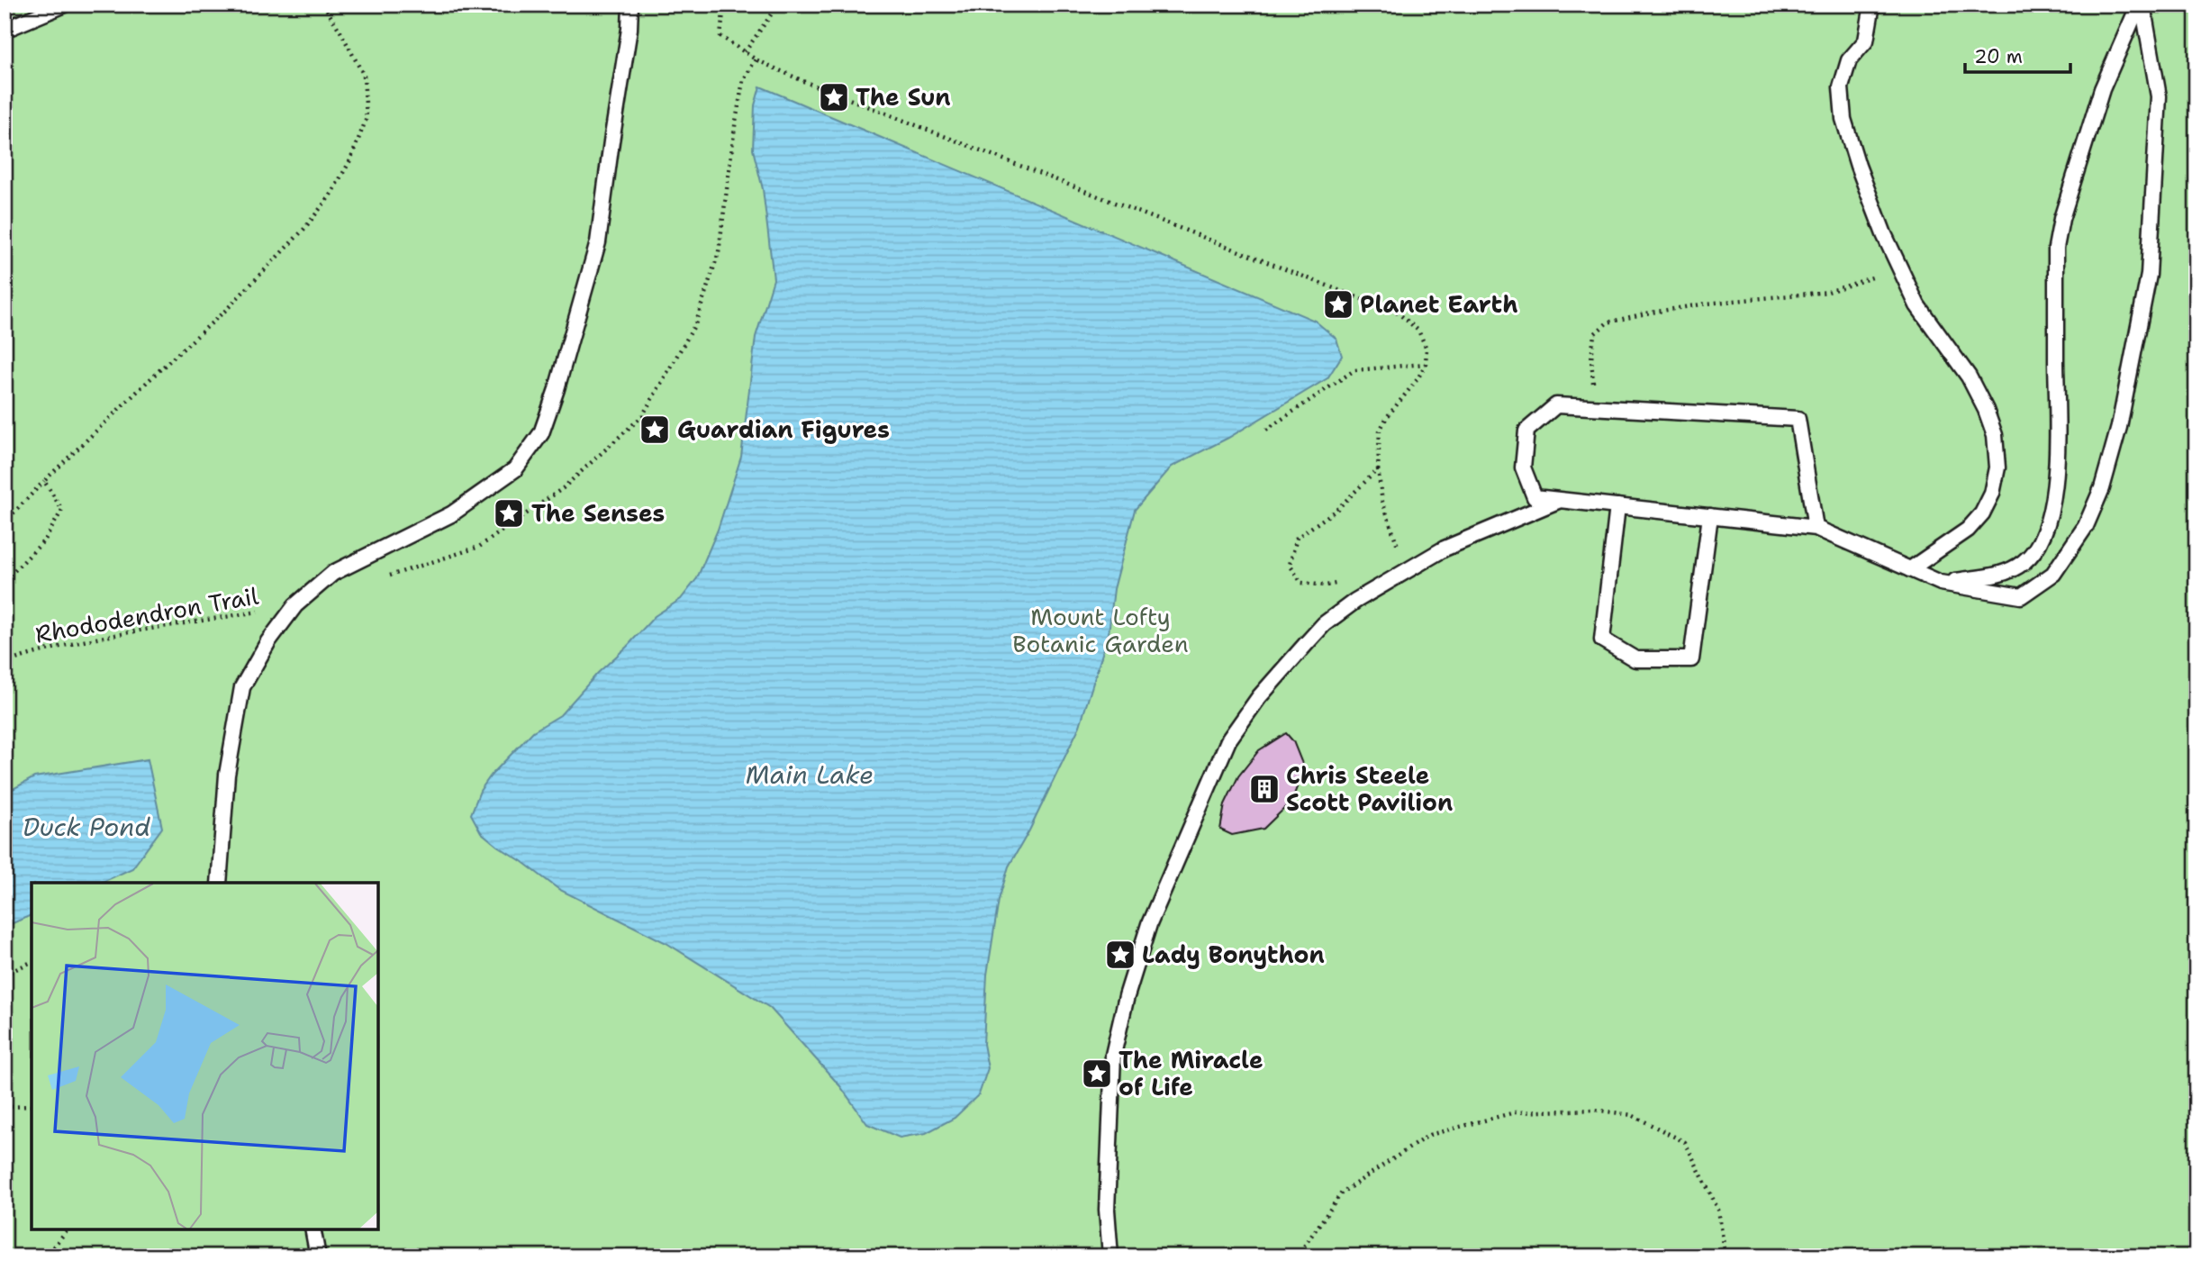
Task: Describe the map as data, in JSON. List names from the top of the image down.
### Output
{
  "streets": {
    "path": ["Rhododendron Trail"]
  },
  "water": ["Main Lake", "Duck Pond"],
  "parks": ["Mount Lofty Botanic Garden"],
  "places": {
    "place": [
      "The Sun",
      "Planet Earth",
      "Guardian Figures",
      "The Senses",
      "Lady Bonython",
      "The Miracle of Life"
    ],
    "building": ["Chris Steele Scott Pavilion"]
  },
  "scale_bar": "20 m"
}
